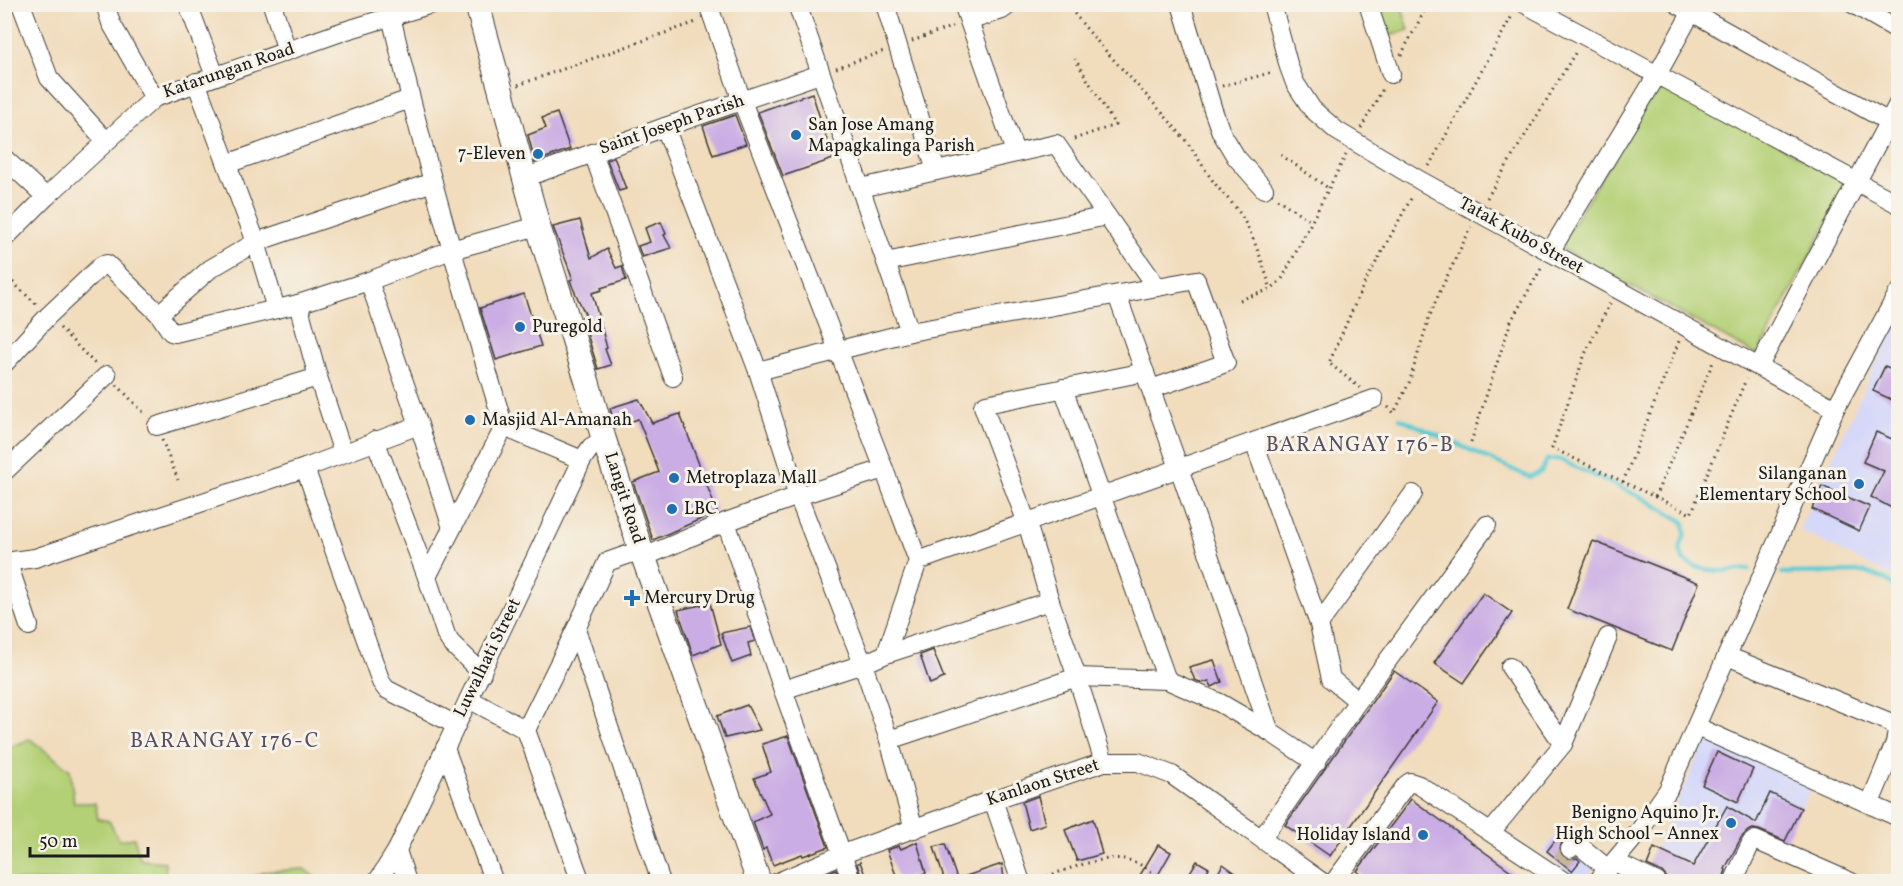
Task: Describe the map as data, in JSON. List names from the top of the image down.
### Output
{
  "streets": {
    "main road": ["Langit Road"],
    "street": [
      "Katarungan Road",
      "Saint Joseph Parish",
      "Tatak Kubo Street",
      "Luwalhati Street",
      "Kanlaon Street"
    ]
  },
  "crossings": [
    ["Saint Joseph Parish", "Langit Road"],
    ["Langit Road", "Luwalhati Street"]
  ],
  "districts": ["BARANGAY 176-B", "BARANGAY 176-C"],
  "places": {
    "other": [
      "San Jose Amang Mapagkalinga Parish",
      "7-Eleven",
      "Puregold",
      "Masjid Al-Amanah",
      "Metroplaza Mall",
      "Silanganan Elementary School",
      "LBC",
      "Benigno Aquino Jr. High School – Annex",
      "Holiday Island"
    ],
    "health": ["Mercury Drug"]
  },
  "scale_bar": "50 m"
}
